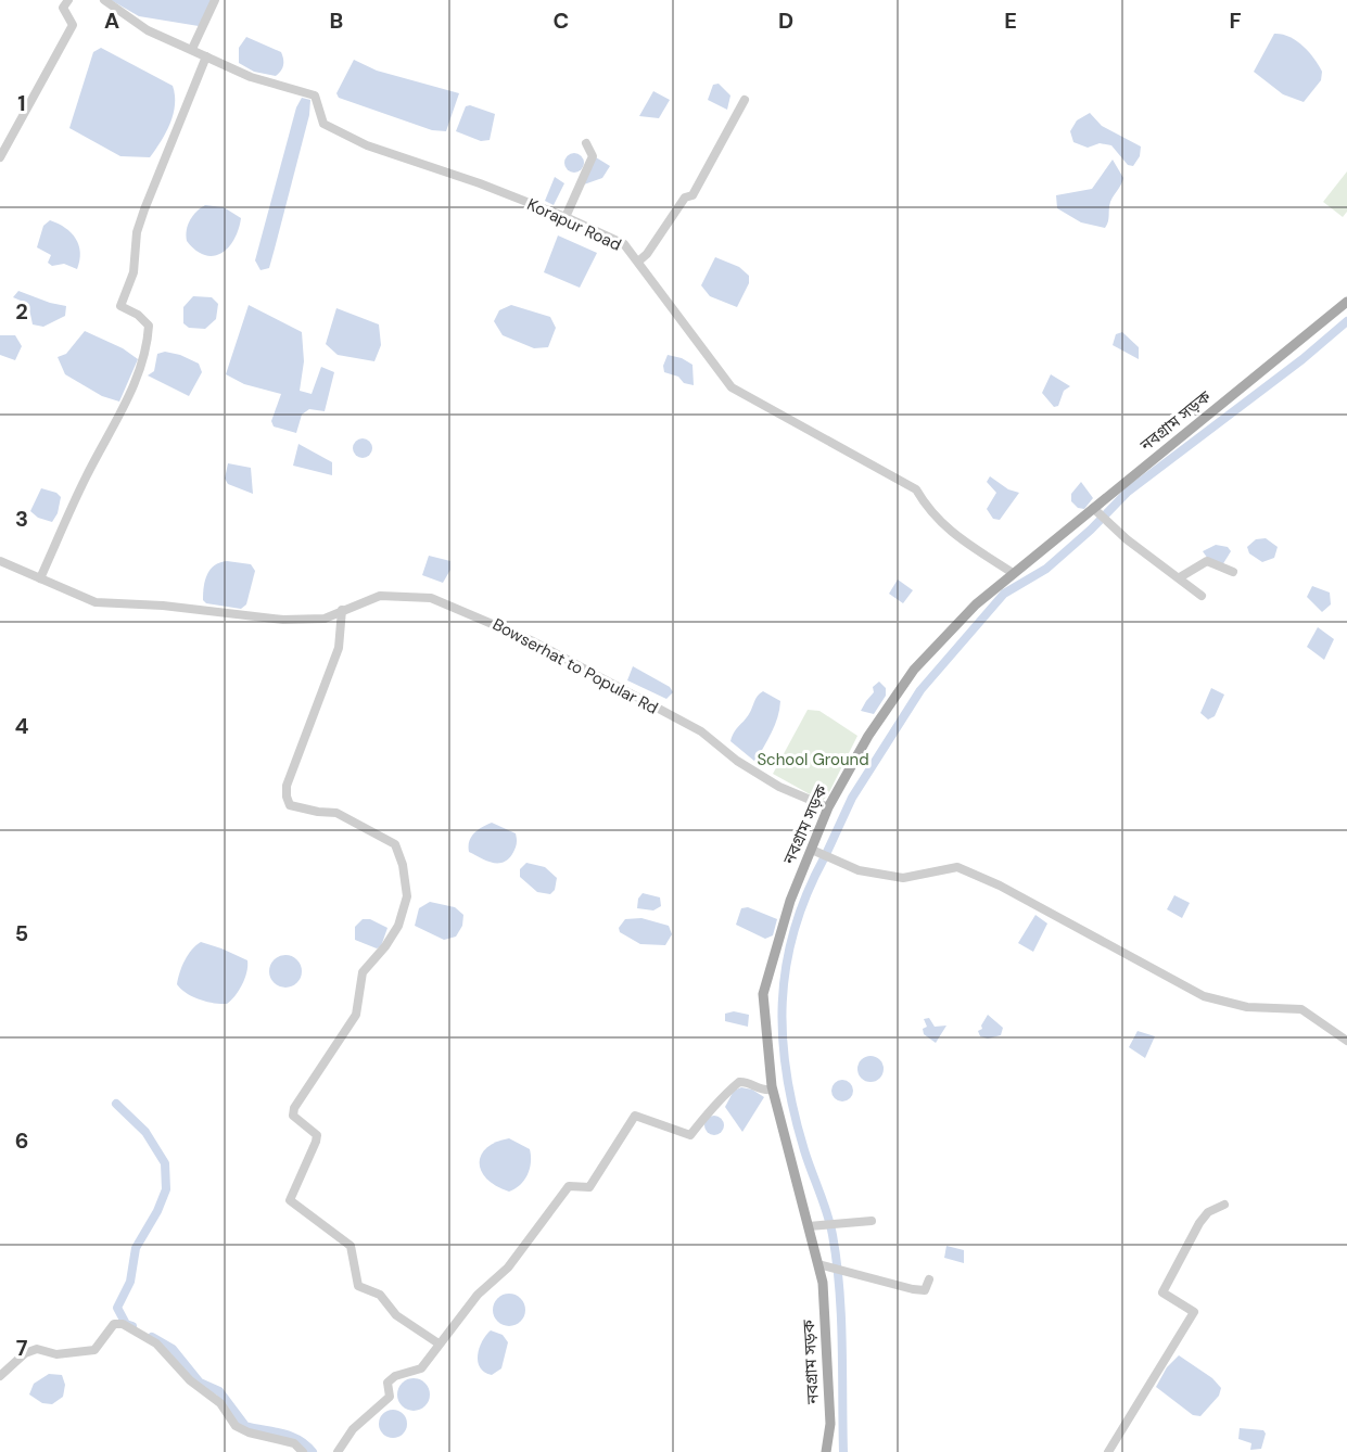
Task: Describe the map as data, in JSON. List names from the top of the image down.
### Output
{
  "streets": {
    "main road": ["নবগ্রাম সড়ক"],
    "street": ["Korapur Road", "Bowserhat to Popular Rd"]
  },
  "crossings": [
    ["Korapur Road", "নবগ্রাম সড়ক"],
    ["নবগ্রাম সড়ক", "Bowserhat to Popular Rd"]
  ],
  "parks": ["School Ground"],
  "grid": {
    "columns": [
      "A",
      "B",
      "C",
      "D",
      "E",
      "F"
    ],
    "rows": [
      "1",
      "2",
      "3",
      "4",
      "5",
      "6",
      "7"
    ]
  }
}
